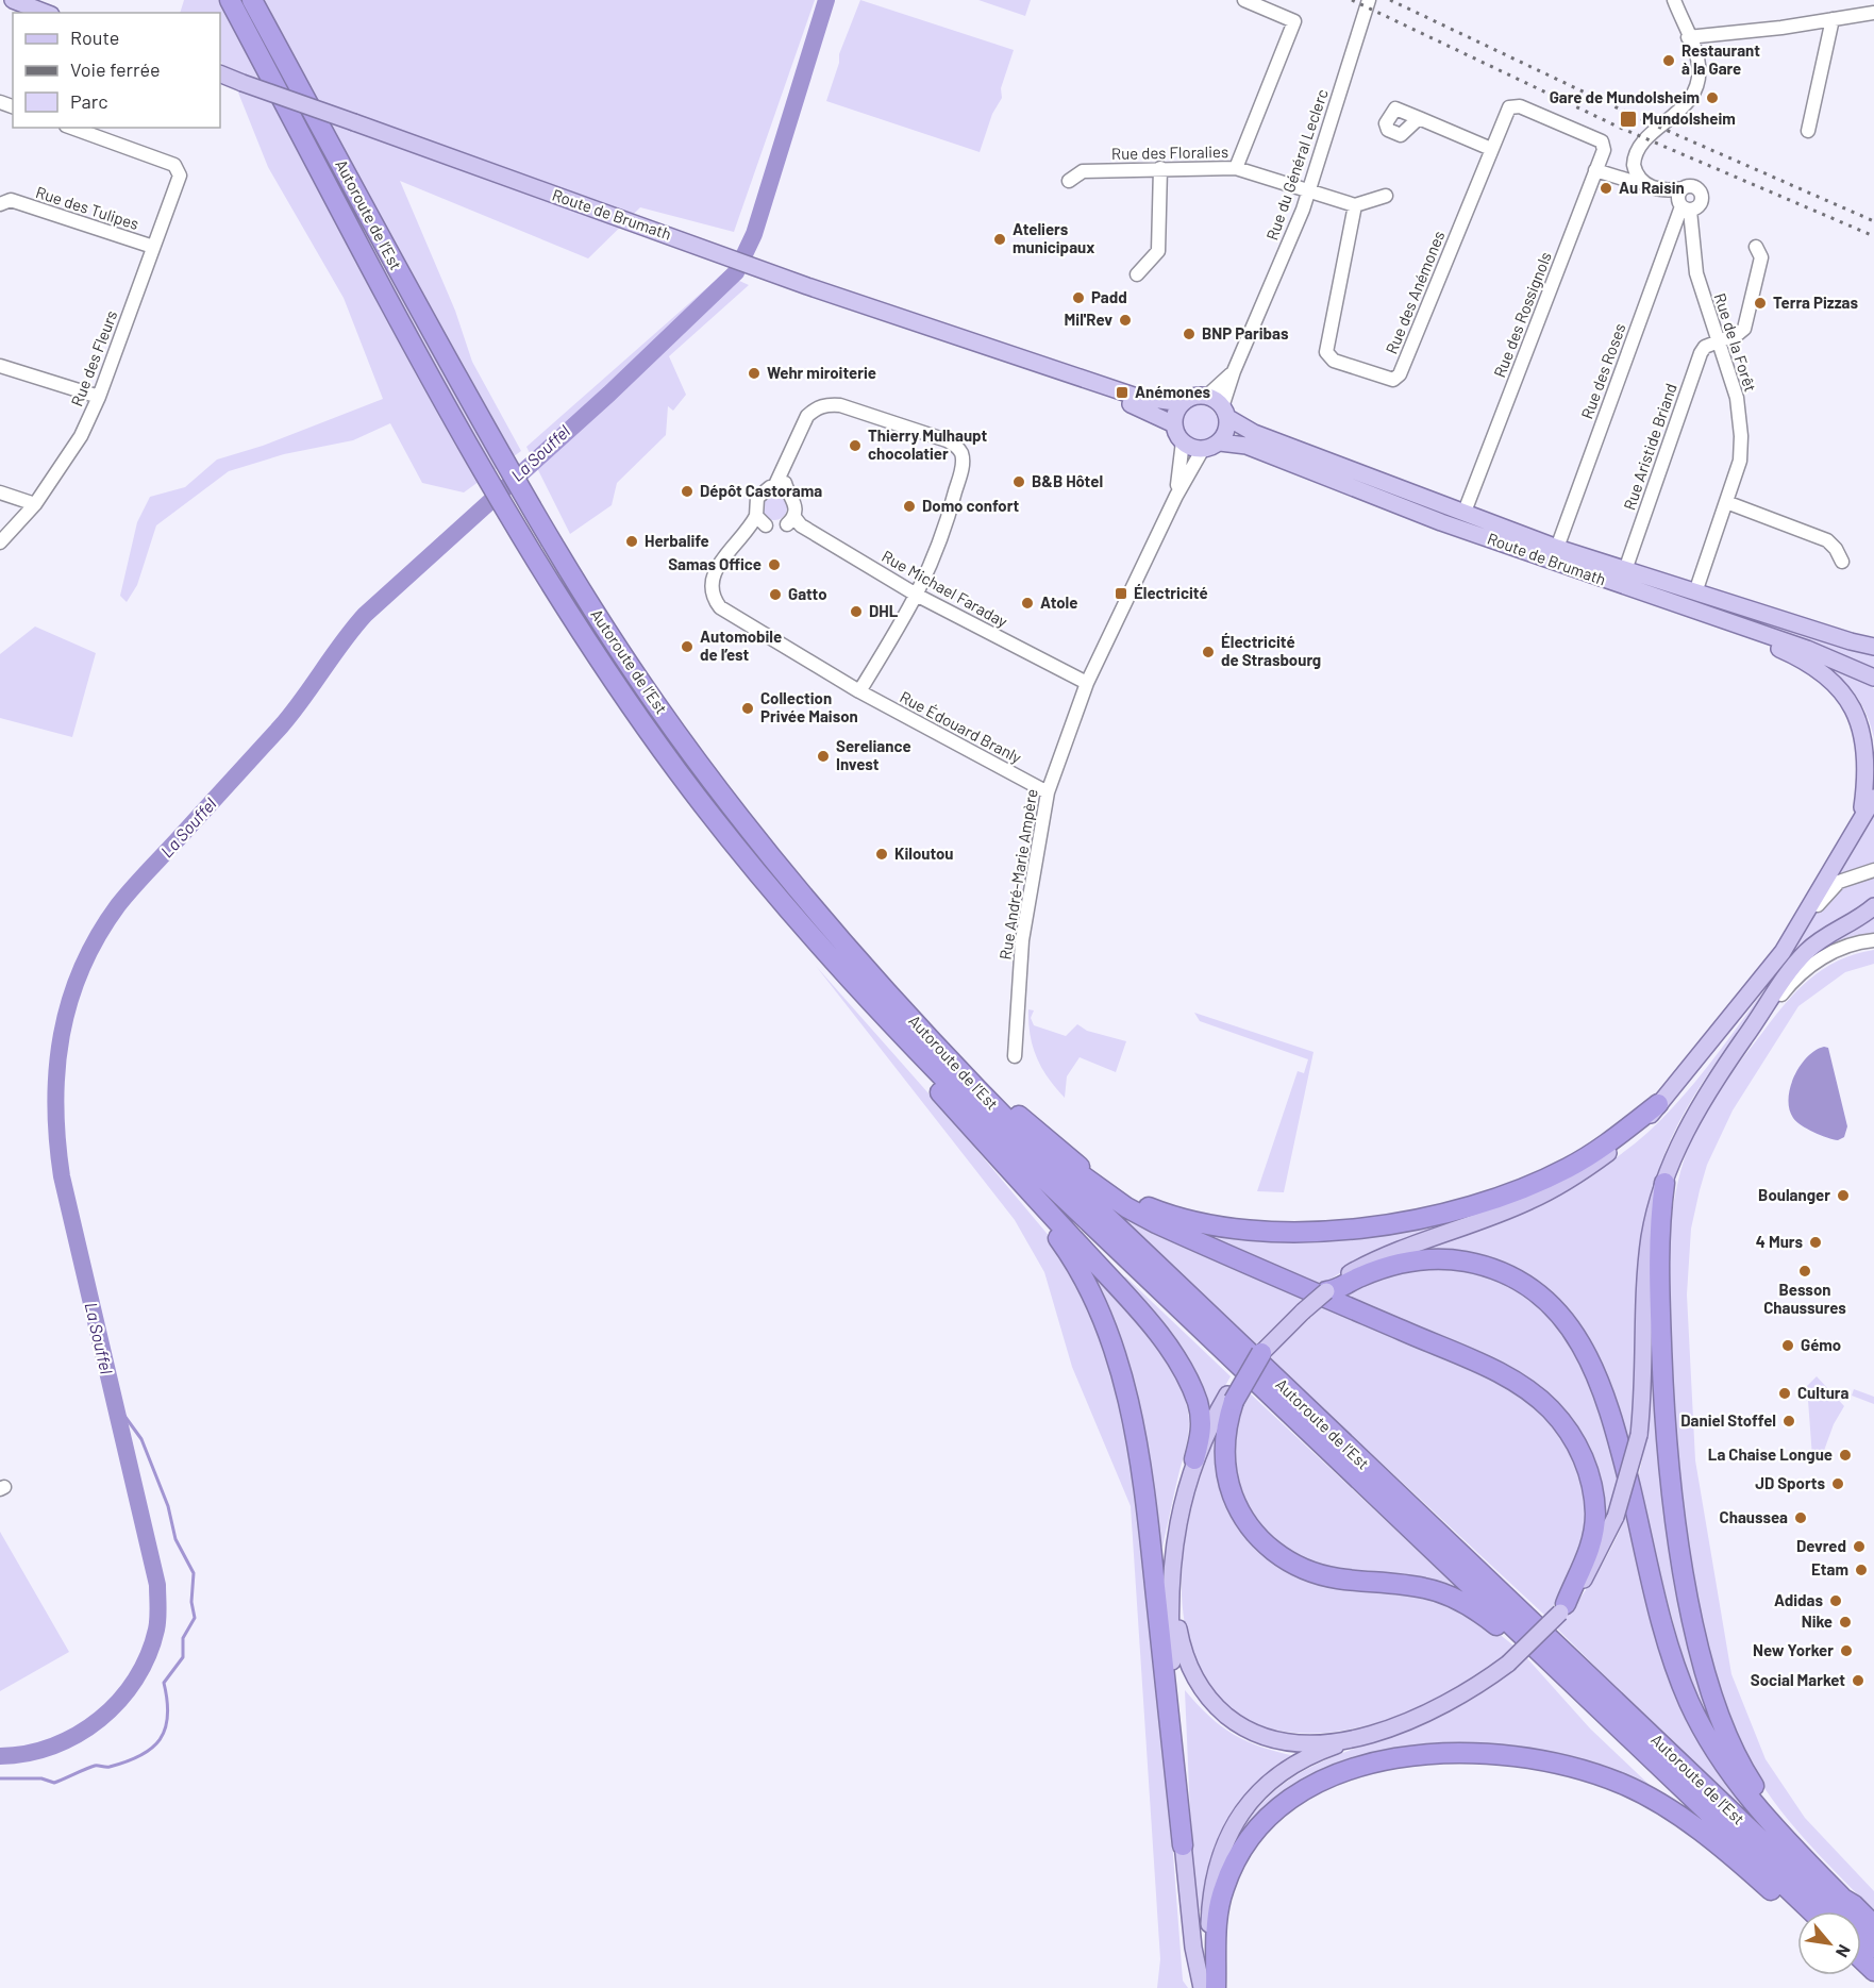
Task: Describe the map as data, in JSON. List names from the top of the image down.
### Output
{
  "streets": {
    "highway": ["Autoroute de l’Est"],
    "main road": ["Route de Brumath"],
    "street": [
      "Rue des Floralies",
      "Rue du Général Leclerc",
      "Rue des Tulipes",
      "Rue des Anémones",
      "Rue des Rossignols",
      "Rue de la Forêt",
      "Rue des Fleurs",
      "Rue des Roses",
      "Rue Aristide Briand",
      "Rue Michael Faraday",
      "Rue Édouard Branly",
      "Rue André-Marie Ampère"
    ]
  },
  "crossings": [
    ["Rue des Floralies", "Rue du Général Leclerc"],
    ["Rue du Général Leclerc", "Route de Brumath"],
    ["Rue du Général Leclerc", "Rue André-Marie Ampère"],
    ["Rue des Tulipes", "Rue des Fleurs"],
    ["Route de Brumath", "Rue des Rossignols"],
    ["Route de Brumath", "Rue de la Forêt"],
    ["Route de Brumath", "Rue des Roses"],
    ["Route de Brumath", "Rue Aristide Briand"],
    ["Route de Brumath", "Rue André-Marie Ampère"],
    ["Rue des Anémones", "Rue des Rossignols"],
    ["Rue de la Forêt", "Rue des Roses"],
    ["Rue de la Forêt", "Rue Aristide Briand"],
    ["Rue Michael Faraday", "Rue Édouard Branly"],
    ["Rue Michael Faraday", "Rue André-Marie Ampère"],
    ["Rue Édouard Branly", "Rue André-Marie Ampère"]
  ],
  "water": ["La Souffel"],
  "places": {
    "other": [
      "Restaurant à la Gare",
      "Gare de Mundolsheim",
      "Au Raisin",
      "Ateliers municipaux",
      "Padd",
      "Terra Pizzas",
      "Mil'Rev",
      "BNP Paribas",
      "Wehr miroiterie",
      "Thierry Mulhaupt chocolatier",
      "B&B Hôtel",
      "Dépôt Castorama",
      "Domo confort",
      "Herbalife",
      "Samas Office",
      "Gatto",
      "Atole",
      "DHL",
      "Automobile de l’est",
      "Électricité de Strasbourg",
      "Collection Privée Maison",
      "Sereliance Invest",
      "Kiloutou",
      "Boulanger",
      "4 Murs",
      "Besson Chaussures",
      "Gémo",
      "Cultura",
      "Daniel Stoffel",
      "La Chaise Longue",
      "JD Sports",
      "Chaussea",
      "Devred",
      "Etam",
      "Adidas",
      "Nike",
      "New Yorker",
      "Social Market"
    ],
    "transit": ["Mundolsheim", "Anémones", "Électricité"]
  },
  "legend": ["Route", "Voie ferrée", "Parc"],
  "north": "bottom right"
}
